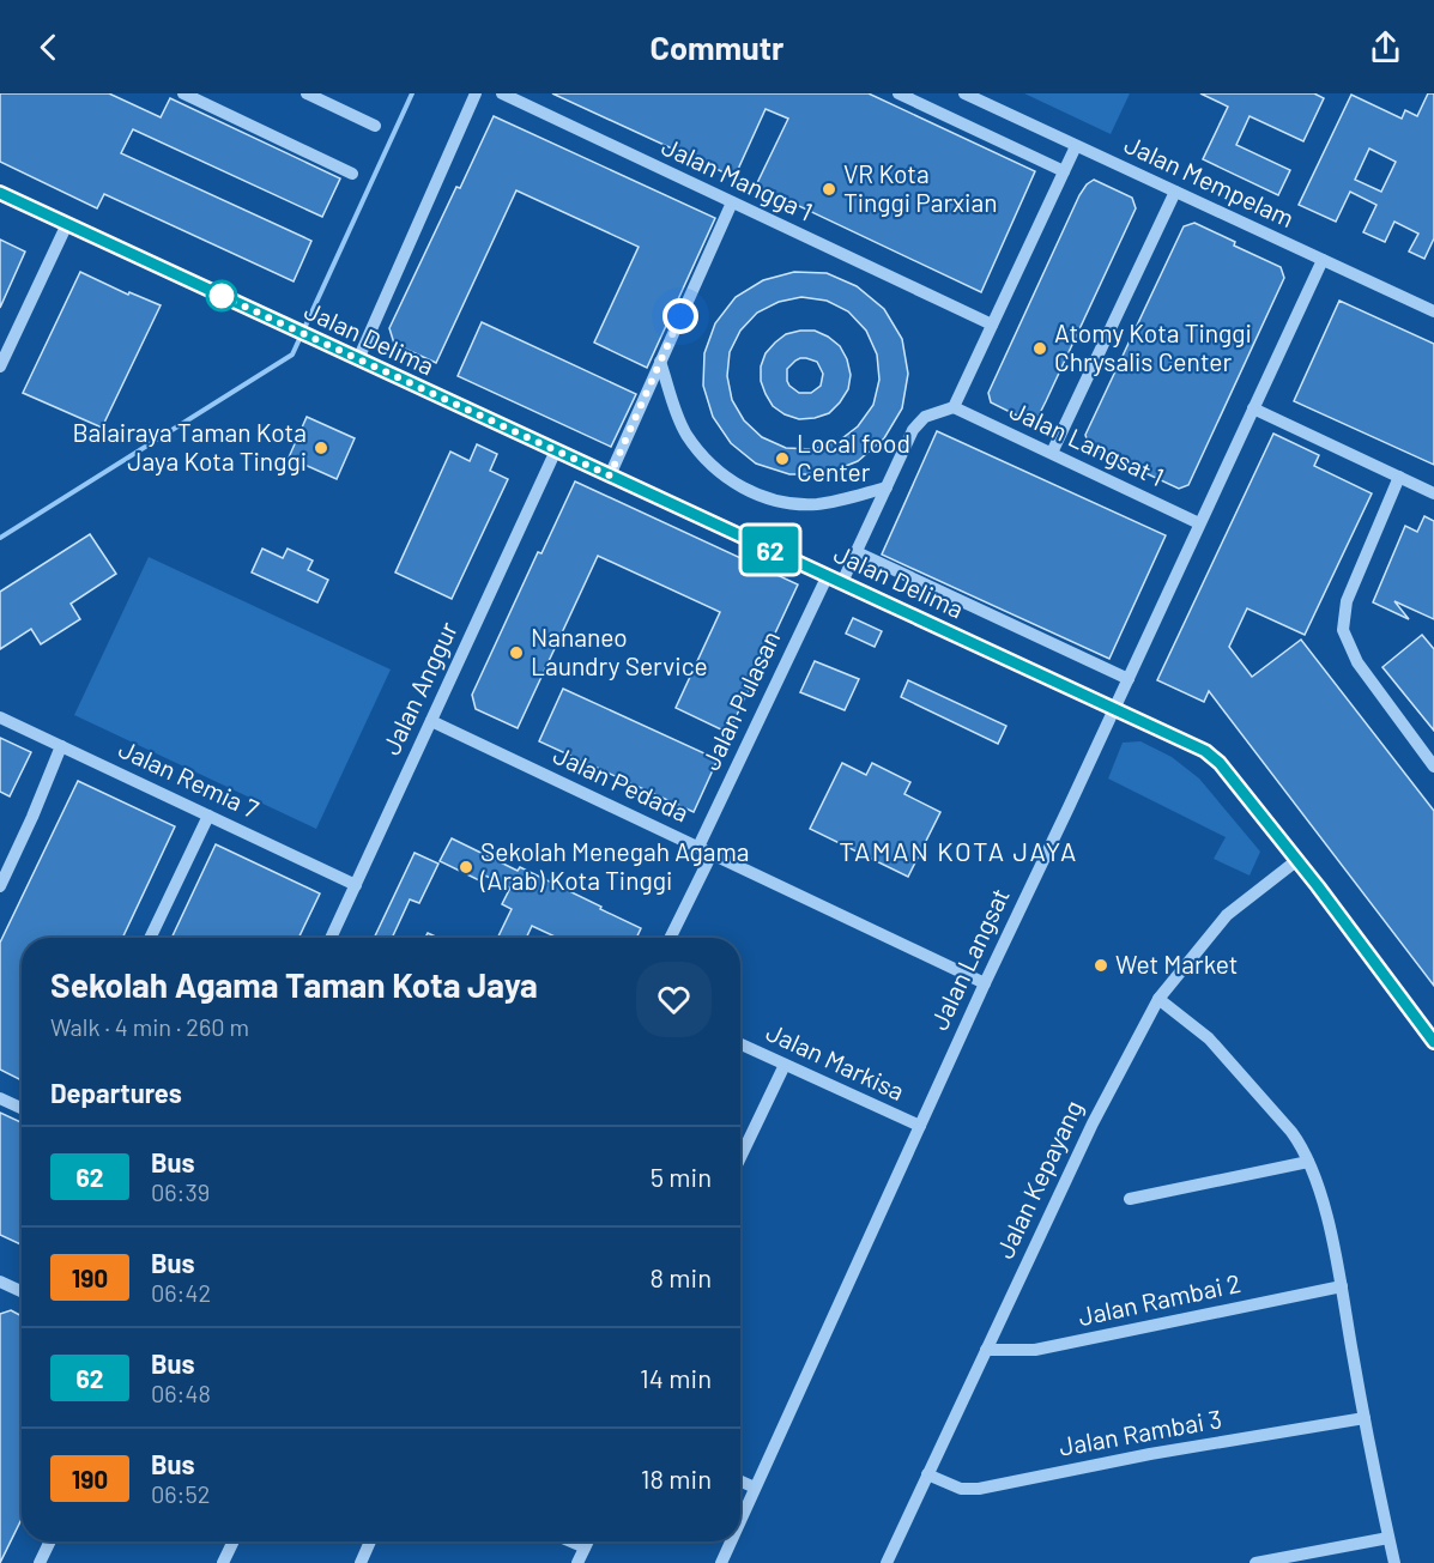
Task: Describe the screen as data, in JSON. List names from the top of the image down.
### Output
{
  "streets": {
    "street": [
      "Jalan Mangga 1",
      "Jalan Mempelam",
      "Jalan Delima",
      "Jalan Langsat 1",
      "Jalan Anggur",
      "Jalan Pulasan",
      "Jalan Remia 7",
      "Jalan Pedada",
      "Jalan Langsat",
      "Jalan Markisa",
      "Jalan Kepayang",
      "Jalan Rambai 2",
      "Jalan Rambai 3"
    ]
  },
  "crossings": [
    ["Jalan Mempelam", "Jalan Langsat"],
    ["Jalan Delima", "Jalan Anggur"],
    ["Jalan Delima", "Jalan Pulasan"],
    ["Jalan Delima", "Jalan Langsat"],
    ["Jalan Delima", "Jalan Kepayang"],
    ["Jalan Langsat 1", "Jalan Langsat"],
    ["Jalan Anggur", "Jalan Remia 7"],
    ["Jalan Anggur", "Jalan Pedada"],
    ["Jalan Pulasan", "Jalan Pedada"],
    ["Jalan Pedada", "Jalan Langsat"],
    ["Jalan Langsat", "Jalan Markisa"],
    ["Jalan Kepayang", "Jalan Rambai 2"],
    ["Jalan Kepayang", "Jalan Rambai 3"]
  ],
  "districts": ["TAMAN KOTA JAYA"],
  "places": [
    "VR Kota Tinggi Parxian",
    "Atomy Kota Tinggi Chrysalis Center",
    "Balairaya Taman Kota Jaya Kota Tinggi",
    "Local food Center",
    "Nananeo Laundry Service",
    "Sekolah Menegah Agama (Arab) Kota Tinggi",
    "Wet Market"
  ],
  "lines": ["bus line 62"],
  "page": {
    "header": "Commutr",
    "on_map": "62",
    "heading": [
      ["Sekolah Agama Taman Kota Jaya", "Walk · 4 min · 260 m"],
      "Departures"
    ],
    "list": [
      {
        "mark": "62",
        "name": "Bus",
        "note": "06:39",
        "value": "5 min"
      },
      {
        "mark": "190",
        "name": "Bus",
        "note": "06:42",
        "value": "8 min"
      },
      {
        "mark": "62",
        "name": "Bus",
        "note": "06:48",
        "value": "14 min"
      },
      {
        "mark": "190",
        "name": "Bus",
        "note": "06:52",
        "value": "18 min"
      }
    ]
  }
}
